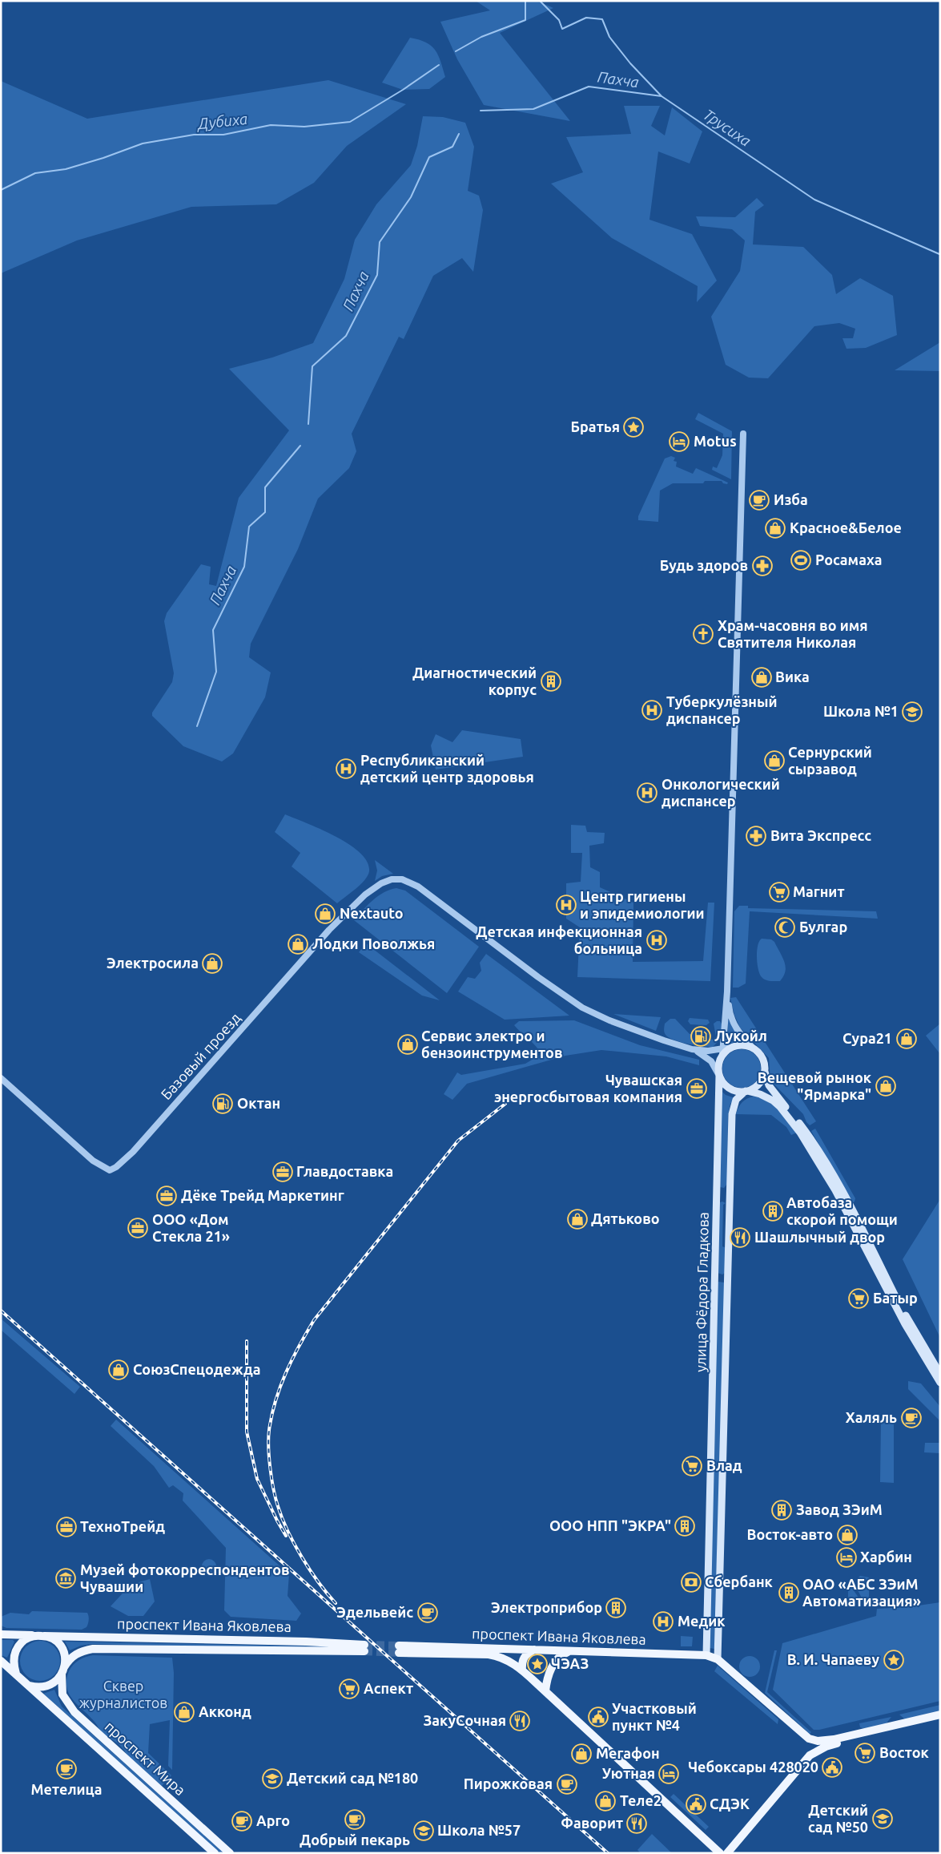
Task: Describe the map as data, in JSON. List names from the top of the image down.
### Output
{
  "streets": {
    "main road": ["улица Фёдора Гладкова", "проспект Ивана Яковлева", "проспект Мира"],
    "street": ["Базовый проезд"]
  },
  "crossings": [
    ["улица Фёдора Гладкова", "проспект Ивана Яковлева"],
    ["проспект Ивана Яковлева", "проспект Мира"]
  ],
  "water": ["Пахча", "Дубиха", "Трусиха"],
  "parks": ["Сквер журналистов"],
  "places": {
    "place": ["Братья", "В. И. Чапаеву", "ЧЭАЗ"],
    "hotel": ["Motus", "Харбин", "Уютная"],
    "cafe": [
      "Изба",
      "Халяль",
      "Эдельвейс",
      "Метелица",
      "Пирожковая",
      "Добрый пекарь",
      "Арго"
    ],
    "shop": [
      "Красное&Белое",
      "Вика",
      "Сернурский сырзавод",
      "Nextauto",
      "Лодки Поволжья",
      "Электросила",
      "Сура21",
      "Сервис электро и бензоинструментов",
      "Вещевой рынок \"Ярмарка\"",
      "Дятьково",
      "СоюзСпецодежда",
      "Восток-авто",
      "Акконд",
      "Мегафон",
      "Теле2"
    ],
    "sports": ["Росамаха"],
    "pharmacy": ["Будь здоров", "Вита Экспресс"],
    "church": ["Храм-часовня во имя Святителя Николая"],
    "building": [
      "Диагностический корпус",
      "Автобаза скорой помощи",
      "Завод ЗЭиМ",
      "ООО НПП \"ЭКРА\"",
      "ОАО «АБС ЗЭиМ Автоматизация»",
      "Электроприбор"
    ],
    "hospital": [
      "Туберкулёзный диспансер",
      "Республиканский детский центр здоровья",
      "Онкологический диспансер",
      "Центр гигиены и эпидемиологии",
      "Детская инфекционная больница",
      "Медик"
    ],
    "school or university": [
      "Школа №1",
      "Детский сад №180",
      "Детский сад №50",
      "Школа №57"
    ],
    "supermarket": [
      "Магнит",
      "Батыр",
      "Влад",
      "Аспект",
      "Восток"
    ],
    "mosque": ["Булгар"],
    "fuel station": ["Лукойл", "Октан"],
    "office": [
      "Чувашская энергосбытовая компания",
      "Главдоставка",
      "Дёке Трейд Маркетинг",
      "ООО «Дом Стекла 21»",
      "ТехноТрейд"
    ],
    "restaurant": ["Шашлычный двор", "ЗакуСочная", "Фаворит"],
    "museum": ["Музей фотокорреспондентов Чувашии"],
    "bank": ["Сбербанк"],
    "public building": ["Участковый пункт №4", "Чебоксары 428020", "СДЭК"]
  }
}
